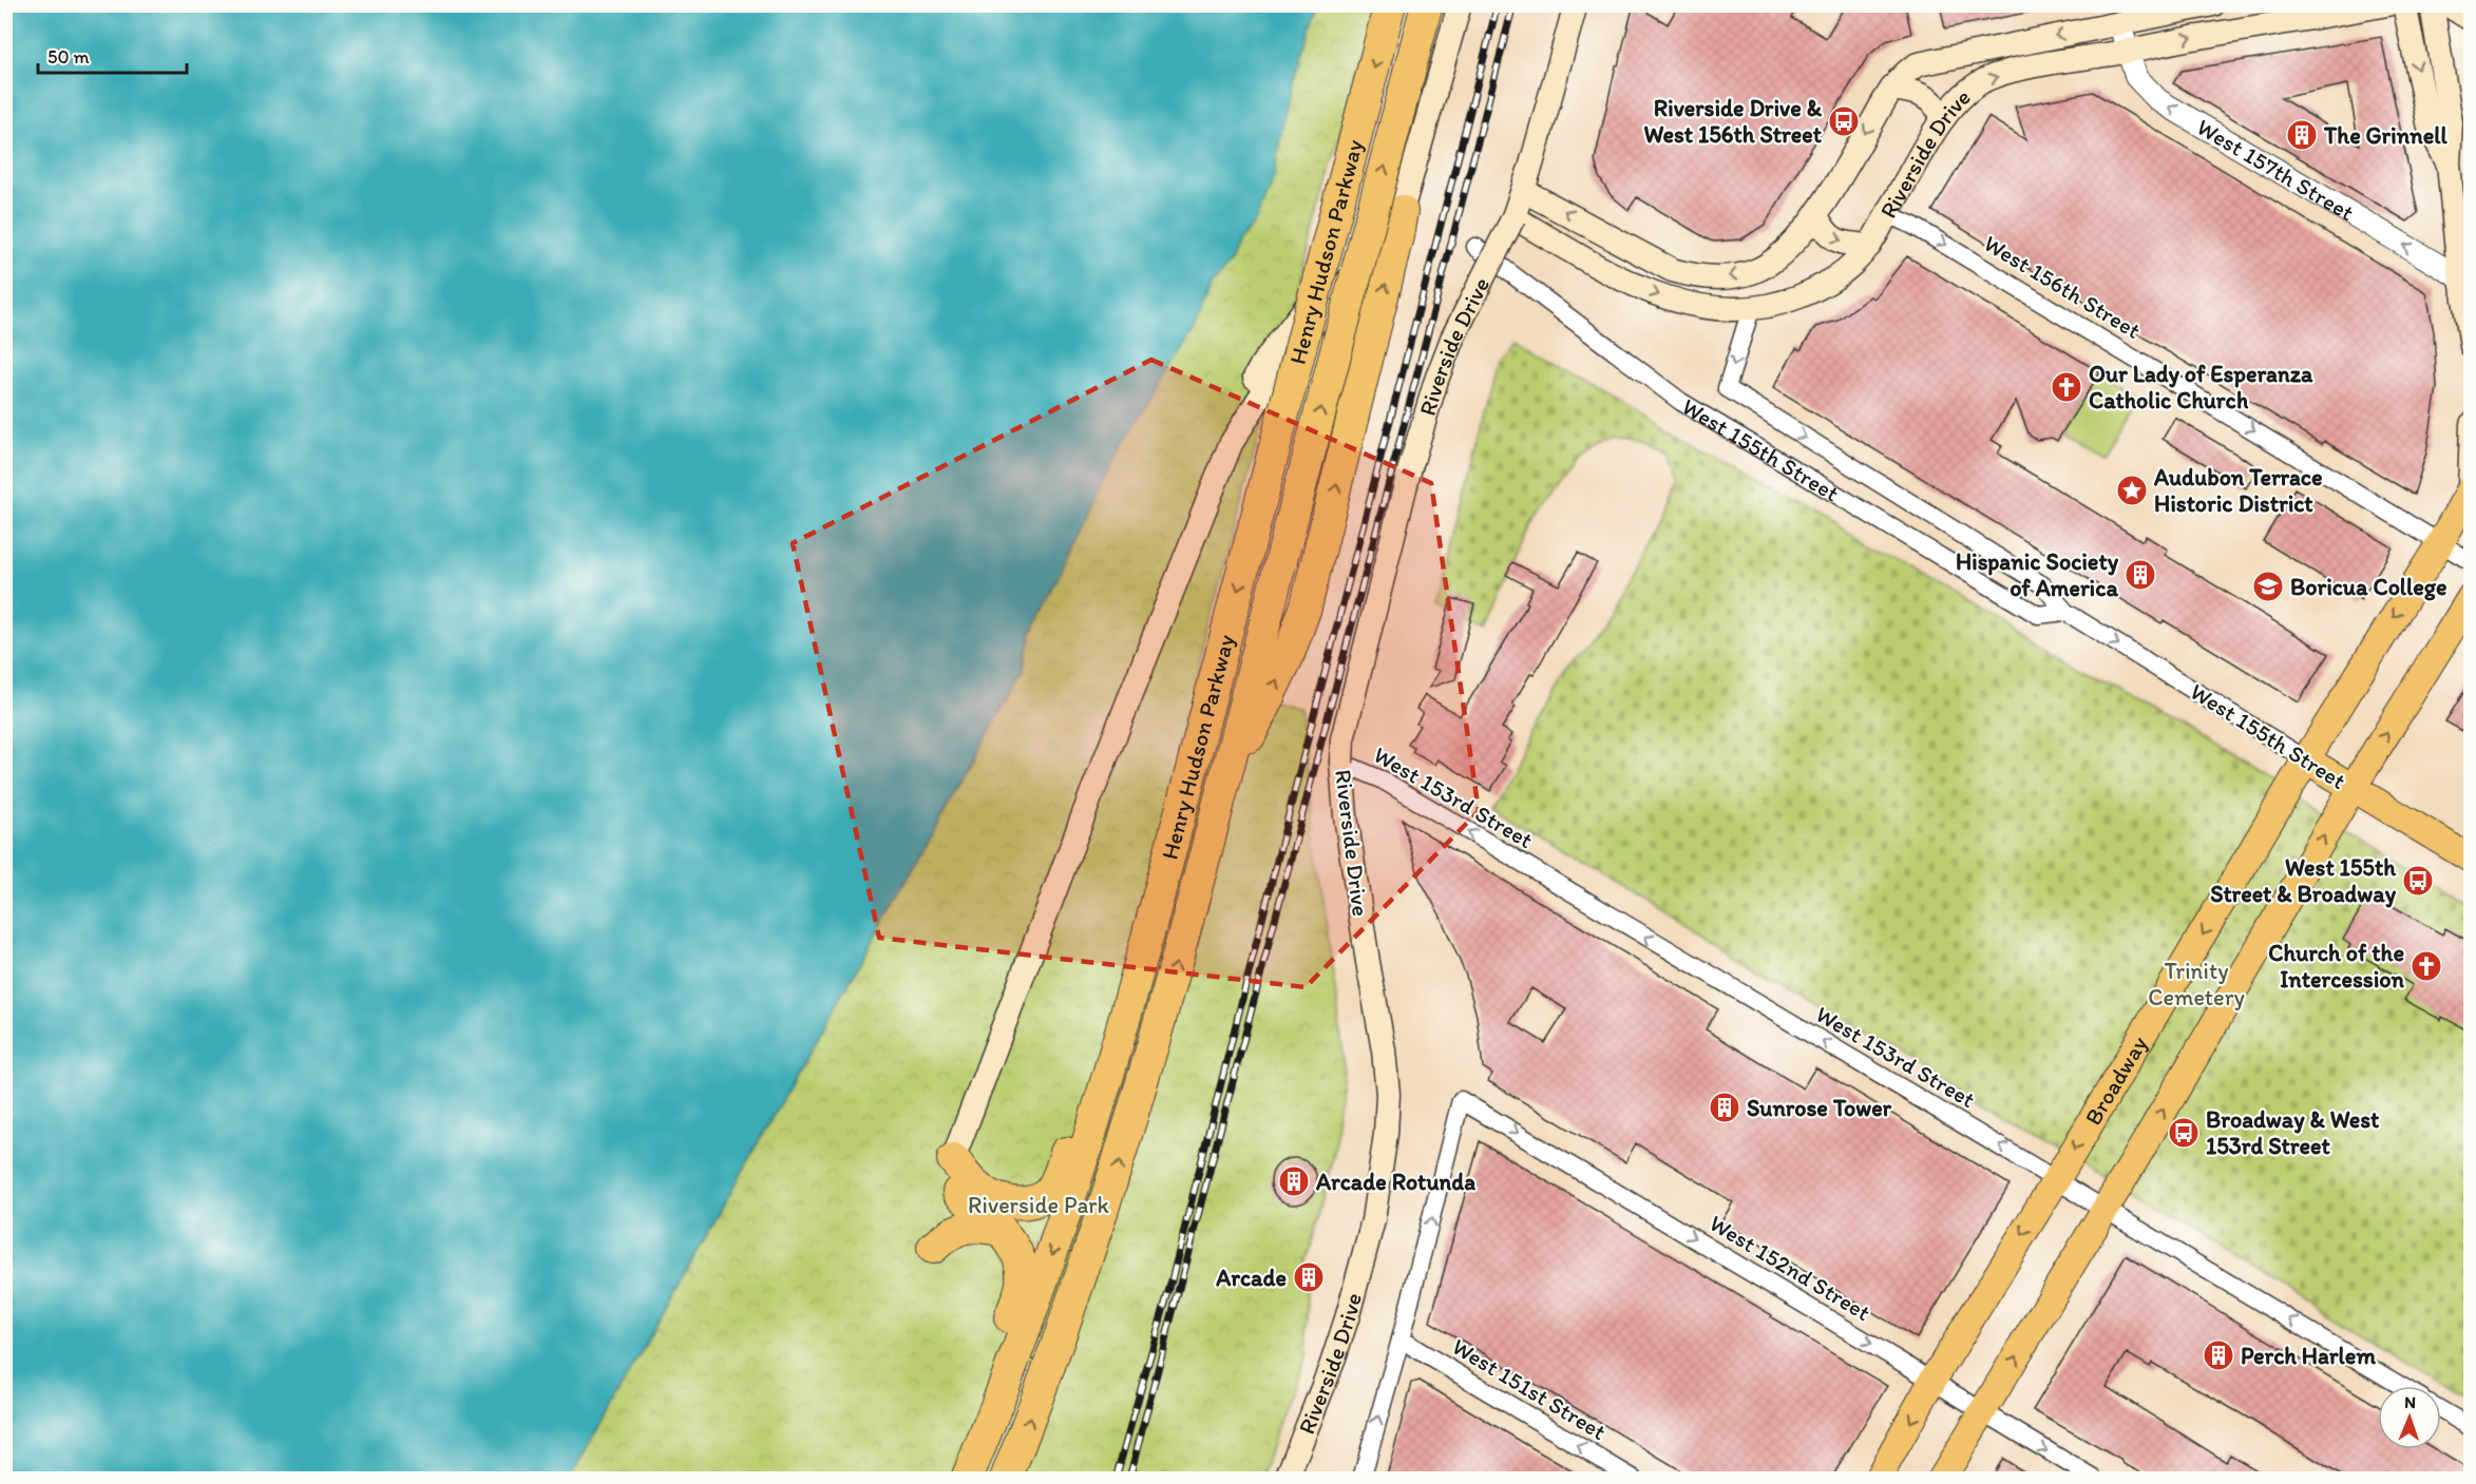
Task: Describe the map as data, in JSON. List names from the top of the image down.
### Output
{
  "streets": {
    "highway": ["Henry Hudson Parkway"],
    "main road": ["Riverside Drive", "West 155th Street", "Broadway"],
    "street": [
      "West 157th Street",
      "West 156th Street",
      "West 153rd Street",
      "West 152nd Street",
      "West 151st Street"
    ]
  },
  "crossings": [
    ["Riverside Drive", "West 157th Street"],
    ["Riverside Drive", "West 156th Street"],
    ["Riverside Drive", "West 155th Street"],
    ["Riverside Drive", "West 153rd Street"],
    ["West 156th Street", "Broadway"],
    ["West 155th Street", "Broadway"],
    ["West 153rd Street", "Broadway"],
    ["Broadway", "West 152nd Street"],
    ["West 152nd Street", "West 151st Street"]
  ],
  "one_way": [
    "West 157th Street",
    "West 156th Street",
    "West 153rd Street",
    "West 151st Street"
  ],
  "parks": ["Trinity Cemetery", "Riverside Park"],
  "places": {
    "bus stop": ["Riverside Drive & West 156th Street", "West 155th Street & Broadway", "Broadway & West 153rd Street"],
    "building": [
      "The Grinnell",
      "Hispanic Society of America",
      "Sunrose Tower",
      "Arcade Rotunda",
      "Arcade",
      "Perch Harlem"
    ],
    "church": ["Our Lady of Esperanza Catholic Church", "Church of the Intercession"],
    "place": ["Audubon Terrace Historic District"],
    "school or university": ["Boricua College"]
  },
  "scale_bar": "50 m",
  "north": "top"
}
